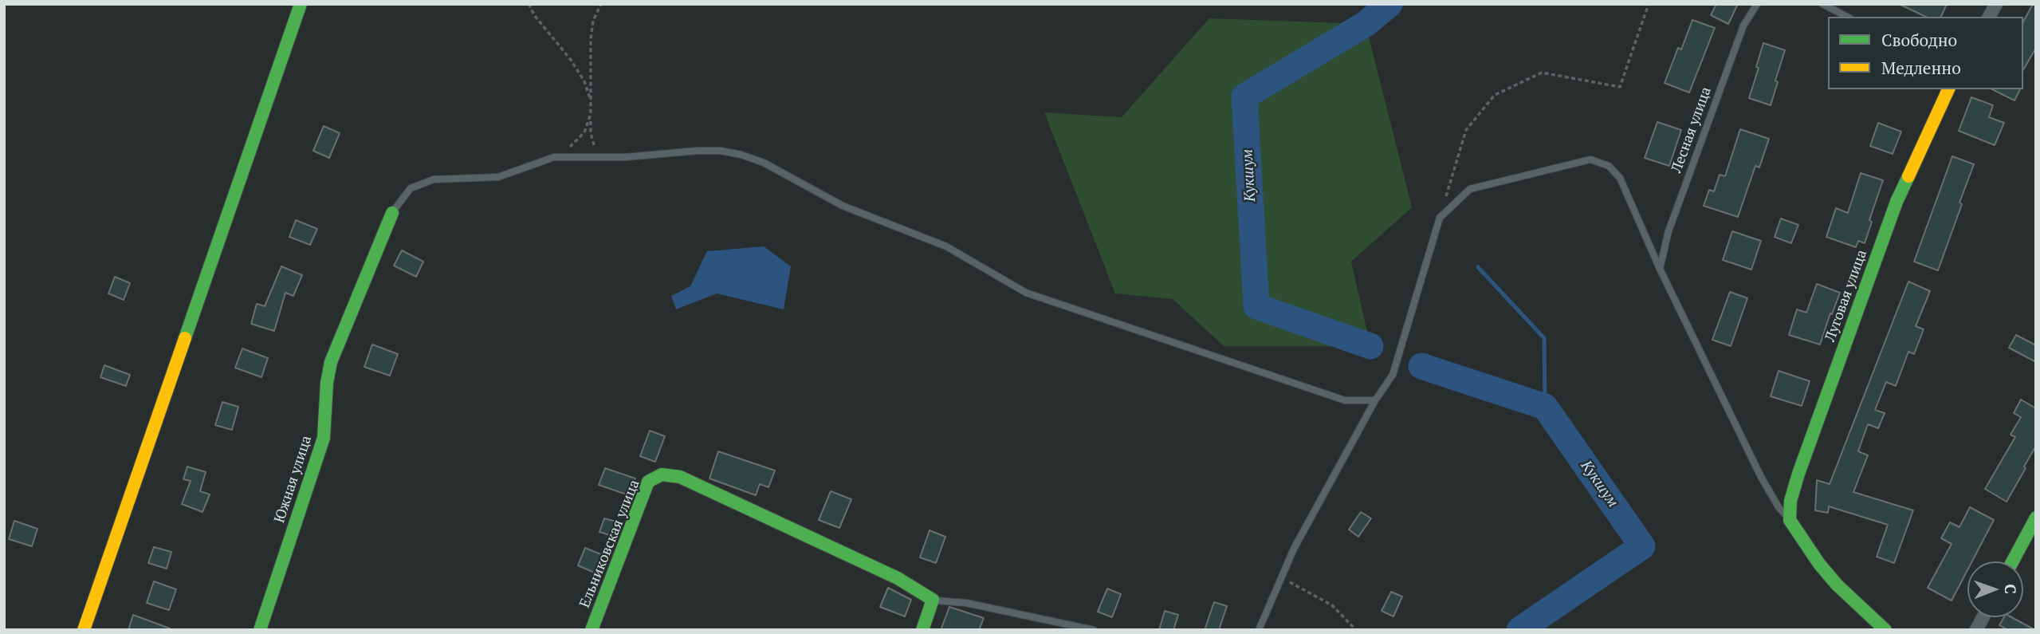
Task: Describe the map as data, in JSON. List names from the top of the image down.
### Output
{
  "streets": {
    "street": ["Луговая улица", "Южная улица", "Ельниковская улица"],
    "lane": ["Лесная улица"]
  },
  "water": ["Кукшум"],
  "legend": ["Свободно", "Медленно"],
  "north": "right"
}
